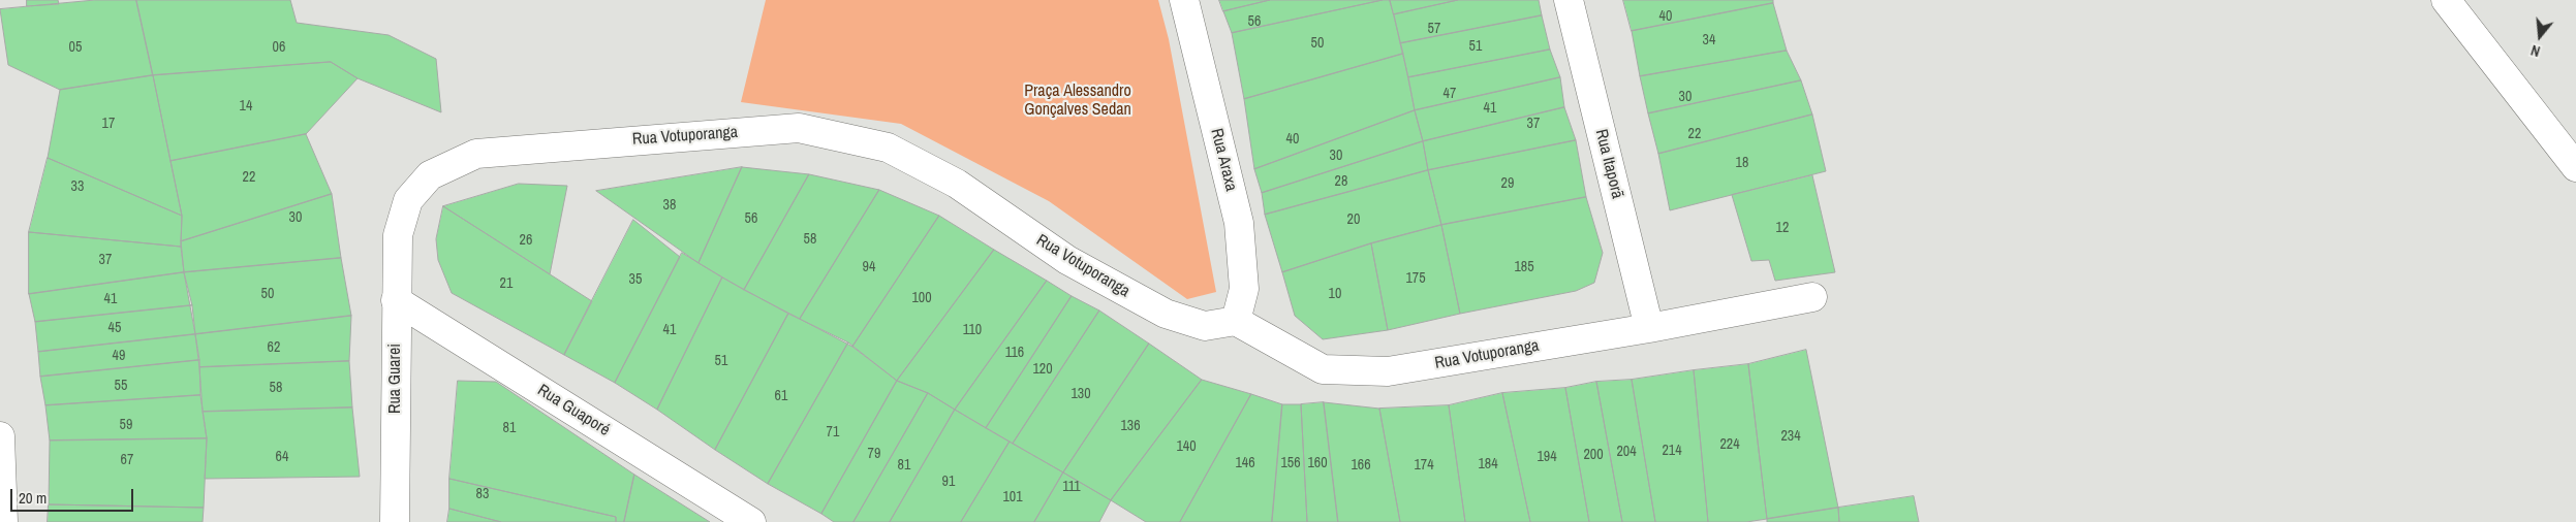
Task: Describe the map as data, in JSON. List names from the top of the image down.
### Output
{
  "streets": {
    "street": [
      "Rua Votuporanga",
      "Rua Araxa",
      "Rua Itaporã",
      "Rua Guarei",
      "Rua Guaporé"
    ]
  },
  "crossings": [
    ["Rua Votuporanga", "Rua Araxa"],
    ["Rua Votuporanga", "Rua Itaporã"],
    ["Rua Votuporanga", "Rua Guarei"],
    ["Rua Guarei", "Rua Guaporé"]
  ],
  "parks": ["Praça Alessandro Gonçalves Sedan"],
  "house_numbers": [
    "40",
    "56",
    "57",
    "34",
    "50",
    "51",
    "05",
    "06",
    "47",
    "30",
    "14",
    "41",
    "17",
    "37",
    "22",
    "40",
    "30",
    "18",
    "22",
    "28",
    "29",
    "33",
    "38",
    "30",
    "56",
    "20",
    "12",
    "58",
    "26",
    "37",
    "94",
    "185",
    "175",
    "35",
    "21",
    "50",
    "10",
    "100",
    "41",
    "45",
    "41",
    "110",
    "62",
    "116",
    "49",
    "51",
    "120",
    "55",
    "58",
    "130",
    "61",
    "59",
    "136",
    "81",
    "71",
    "234",
    "224",
    "140",
    "214",
    "204",
    "79",
    "200",
    "64",
    "194",
    "67",
    "146",
    "156",
    "160",
    "184",
    "81",
    "166",
    "174",
    "91",
    "111",
    "83",
    "101"
  ],
  "scale_bar": "20 m",
  "north": "bottom"
}
